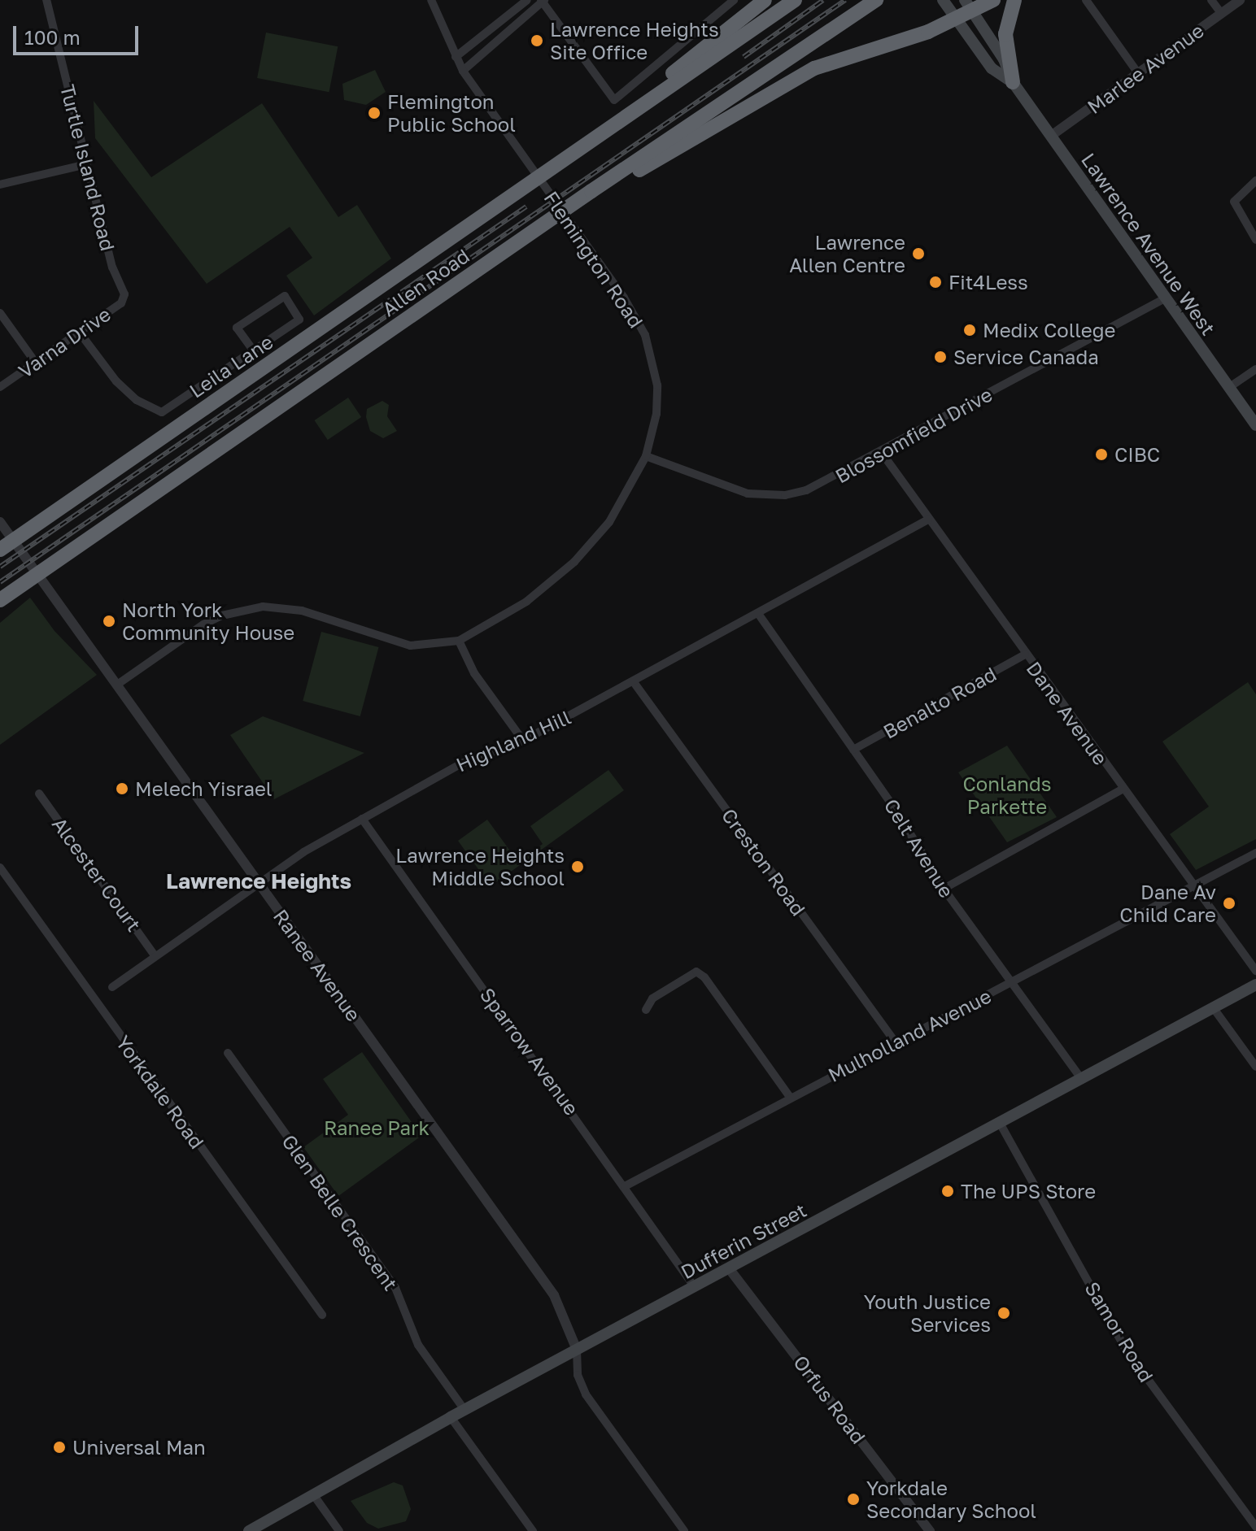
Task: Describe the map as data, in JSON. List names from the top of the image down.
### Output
{
  "streets": {
    "highway": ["Allen Road"],
    "main road": ["Lawrence Avenue West", "Dufferin Street"],
    "street": [
      "Marlee Avenue",
      "Turtle Island Road",
      "Flemington Road",
      "Varna Drive",
      "Leila Lane",
      "Blossomfield Drive",
      "Benalto Road",
      "Dane Avenue",
      "Highland Hill",
      "Celt Avenue",
      "Creston Road",
      "Alcester Court",
      "Ranee Avenue",
      "Mulholland Avenue",
      "Sparrow Avenue",
      "Yorkdale Road",
      "Glen Belle Crescent",
      "Samor Road",
      "Orfus Road"
    ]
  },
  "crossings": [
    ["Marlee Avenue", "Lawrence Avenue West"],
    ["Turtle Island Road", "Varna Drive"],
    ["Lawrence Avenue West", "Blossomfield Drive"],
    ["Flemington Road", "Blossomfield Drive"],
    ["Flemington Road", "Ranee Avenue"],
    ["Varna Drive", "Leila Lane"],
    ["Blossomfield Drive", "Dane Avenue"],
    ["Benalto Road", "Dane Avenue"],
    ["Benalto Road", "Celt Avenue"],
    ["Dane Avenue", "Highland Hill"],
    ["Dane Avenue", "Mulholland Avenue"],
    ["Highland Hill", "Celt Avenue"],
    ["Highland Hill", "Creston Road"],
    ["Highland Hill", "Alcester Court"],
    ["Highland Hill", "Ranee Avenue"],
    ["Highland Hill", "Sparrow Avenue"],
    ["Celt Avenue", "Mulholland Avenue"],
    ["Celt Avenue", "Dufferin Street"],
    ["Creston Road", "Mulholland Avenue"],
    ["Ranee Avenue", "Dufferin Street"],
    ["Mulholland Avenue", "Sparrow Avenue"],
    ["Sparrow Avenue", "Dufferin Street"],
    ["Glen Belle Crescent", "Dufferin Street"],
    ["Dufferin Street", "Samor Road"],
    ["Dufferin Street", "Orfus Road"]
  ],
  "districts": ["Lawrence Heights"],
  "parks": ["Conlands Parkette", "Ranee Park"],
  "places": [
    "Lawrence Heights Site Office",
    "Flemington Public School",
    "Lawrence Allen Centre",
    "Fit4Less",
    "Medix College",
    "Service Canada",
    "CIBC",
    "North York Community House",
    "Melech Yisrael",
    "Lawrence Heights Middle School",
    "Dane Av Child Care",
    "The UPS Store",
    "Youth Justice Services",
    "Universal Man",
    "Yorkdale Secondary School"
  ],
  "scale_bar": "100 m"
}
